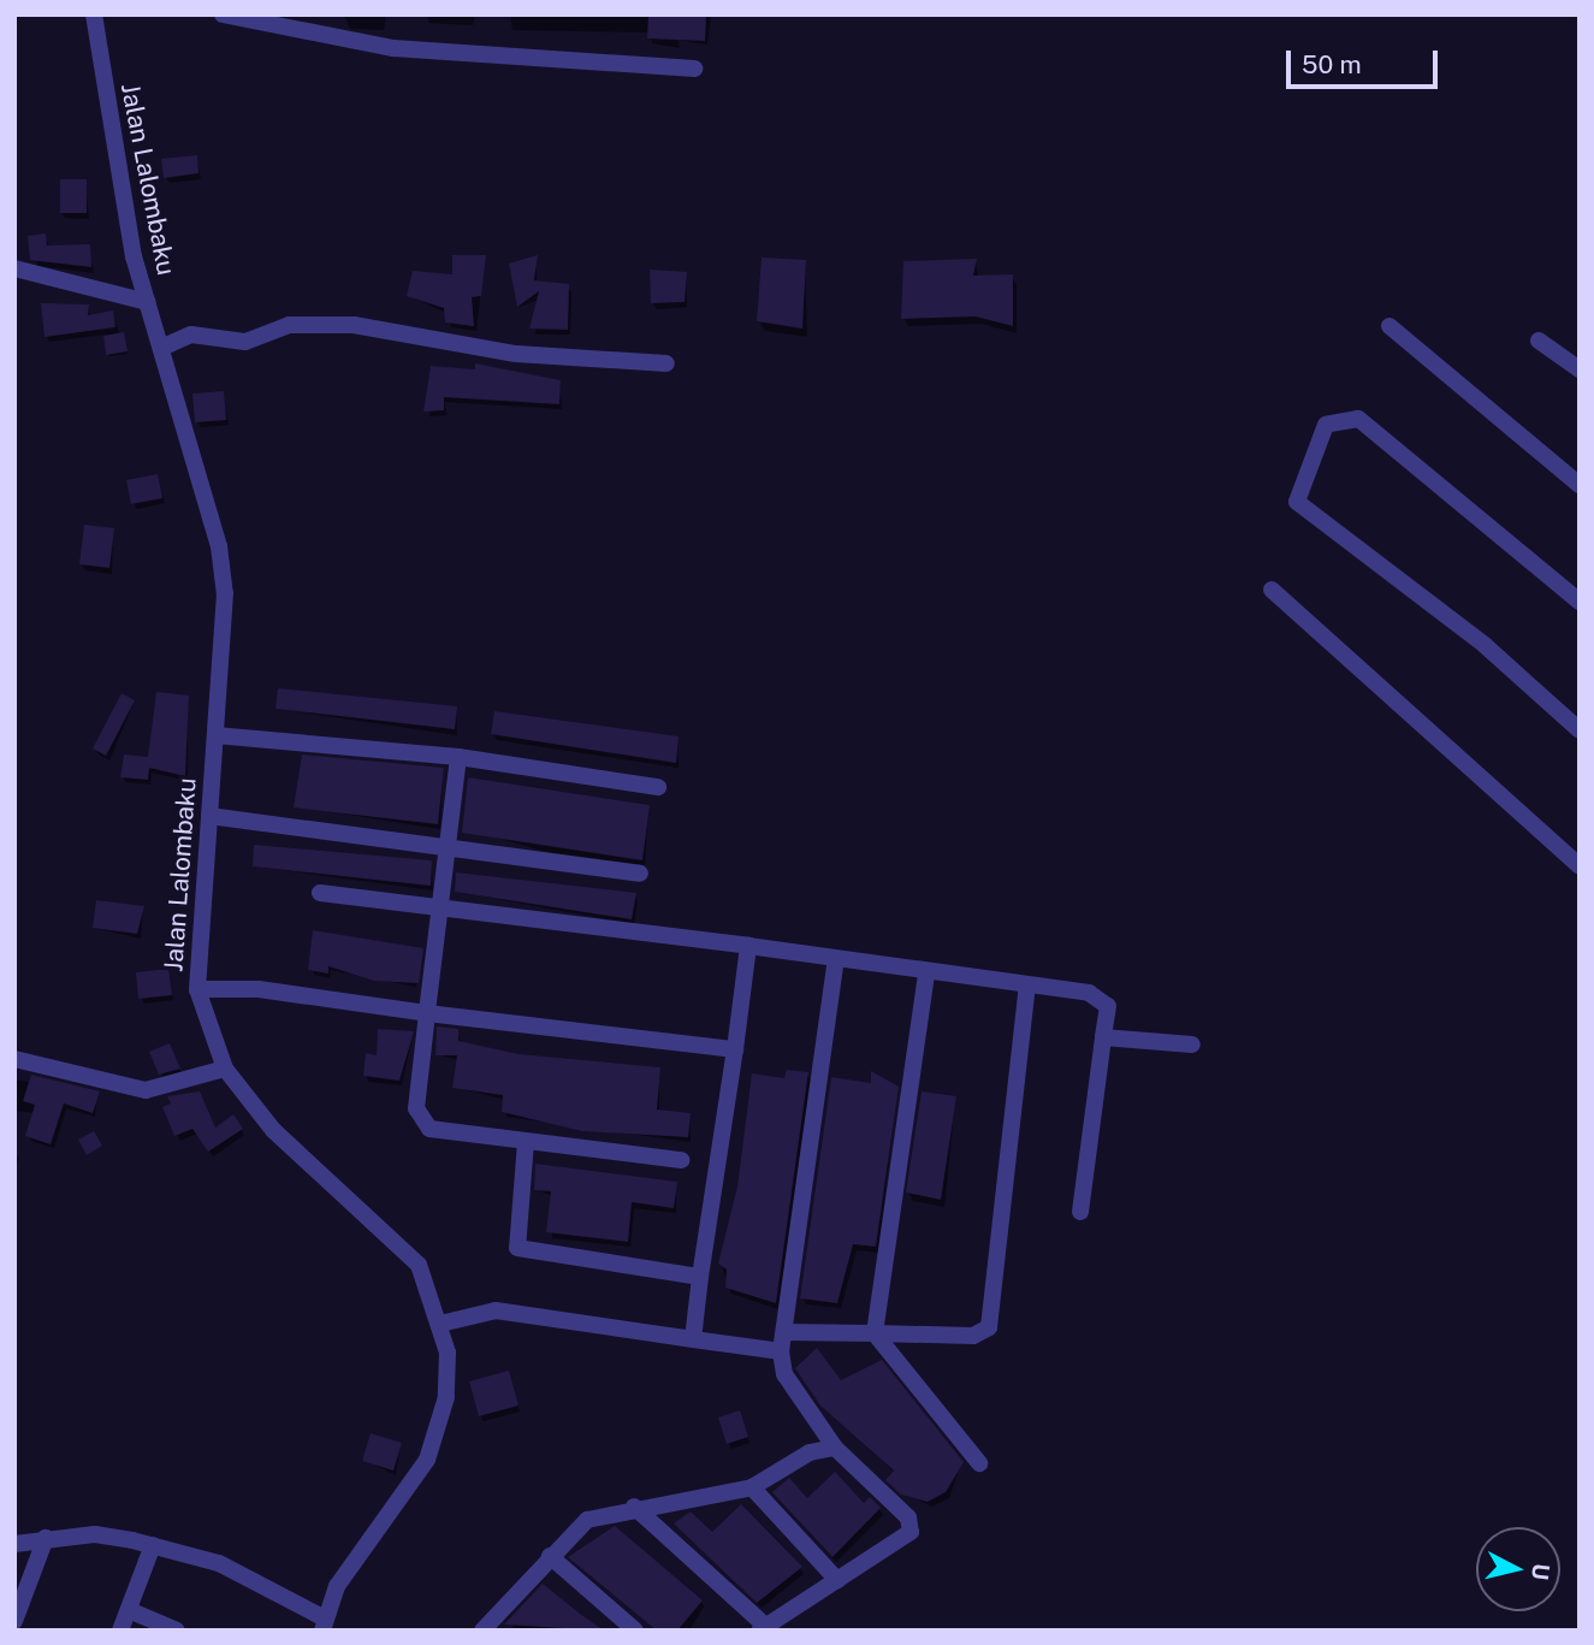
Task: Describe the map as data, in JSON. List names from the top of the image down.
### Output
{
  "streets": {
    "street": ["Jalan Lalombaku"]
  },
  "scale_bar": "50 m",
  "north": "right"
}
